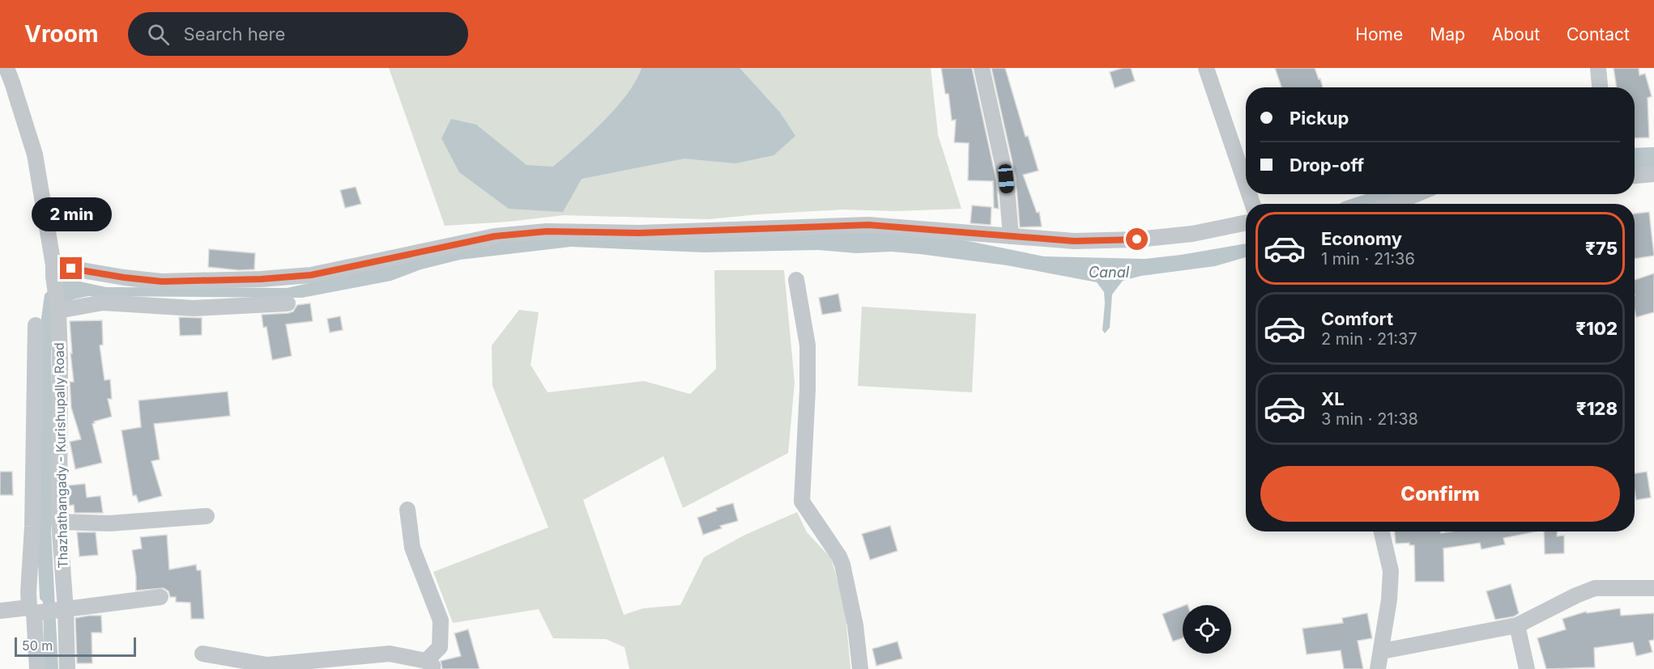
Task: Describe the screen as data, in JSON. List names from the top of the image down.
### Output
{
  "streets": {
    "street": ["Thazhathangady - Kurishupally Road"]
  },
  "water": ["Canal"],
  "scale_bar": "50 m",
  "page": {
    "header": "Vroom",
    "search": "Search here",
    "nav": [
      "Home",
      "Map",
      "About",
      "Contact"
    ],
    "banner": ["Pickup", "Drop-off"],
    "bubble": "2 min",
    "list": [
      {
        "name": "Economy",
        "note": "1 min · 21:36",
        "value": "₹75"
      },
      {
        "name": "Comfort",
        "note": "2 min · 21:37",
        "value": "₹102"
      },
      {
        "name": "XL",
        "note": "3 min · 21:38",
        "value": "₹128"
      }
    ],
    "buttons": "Confirm",
    "scale": "50 m"
  }
}
